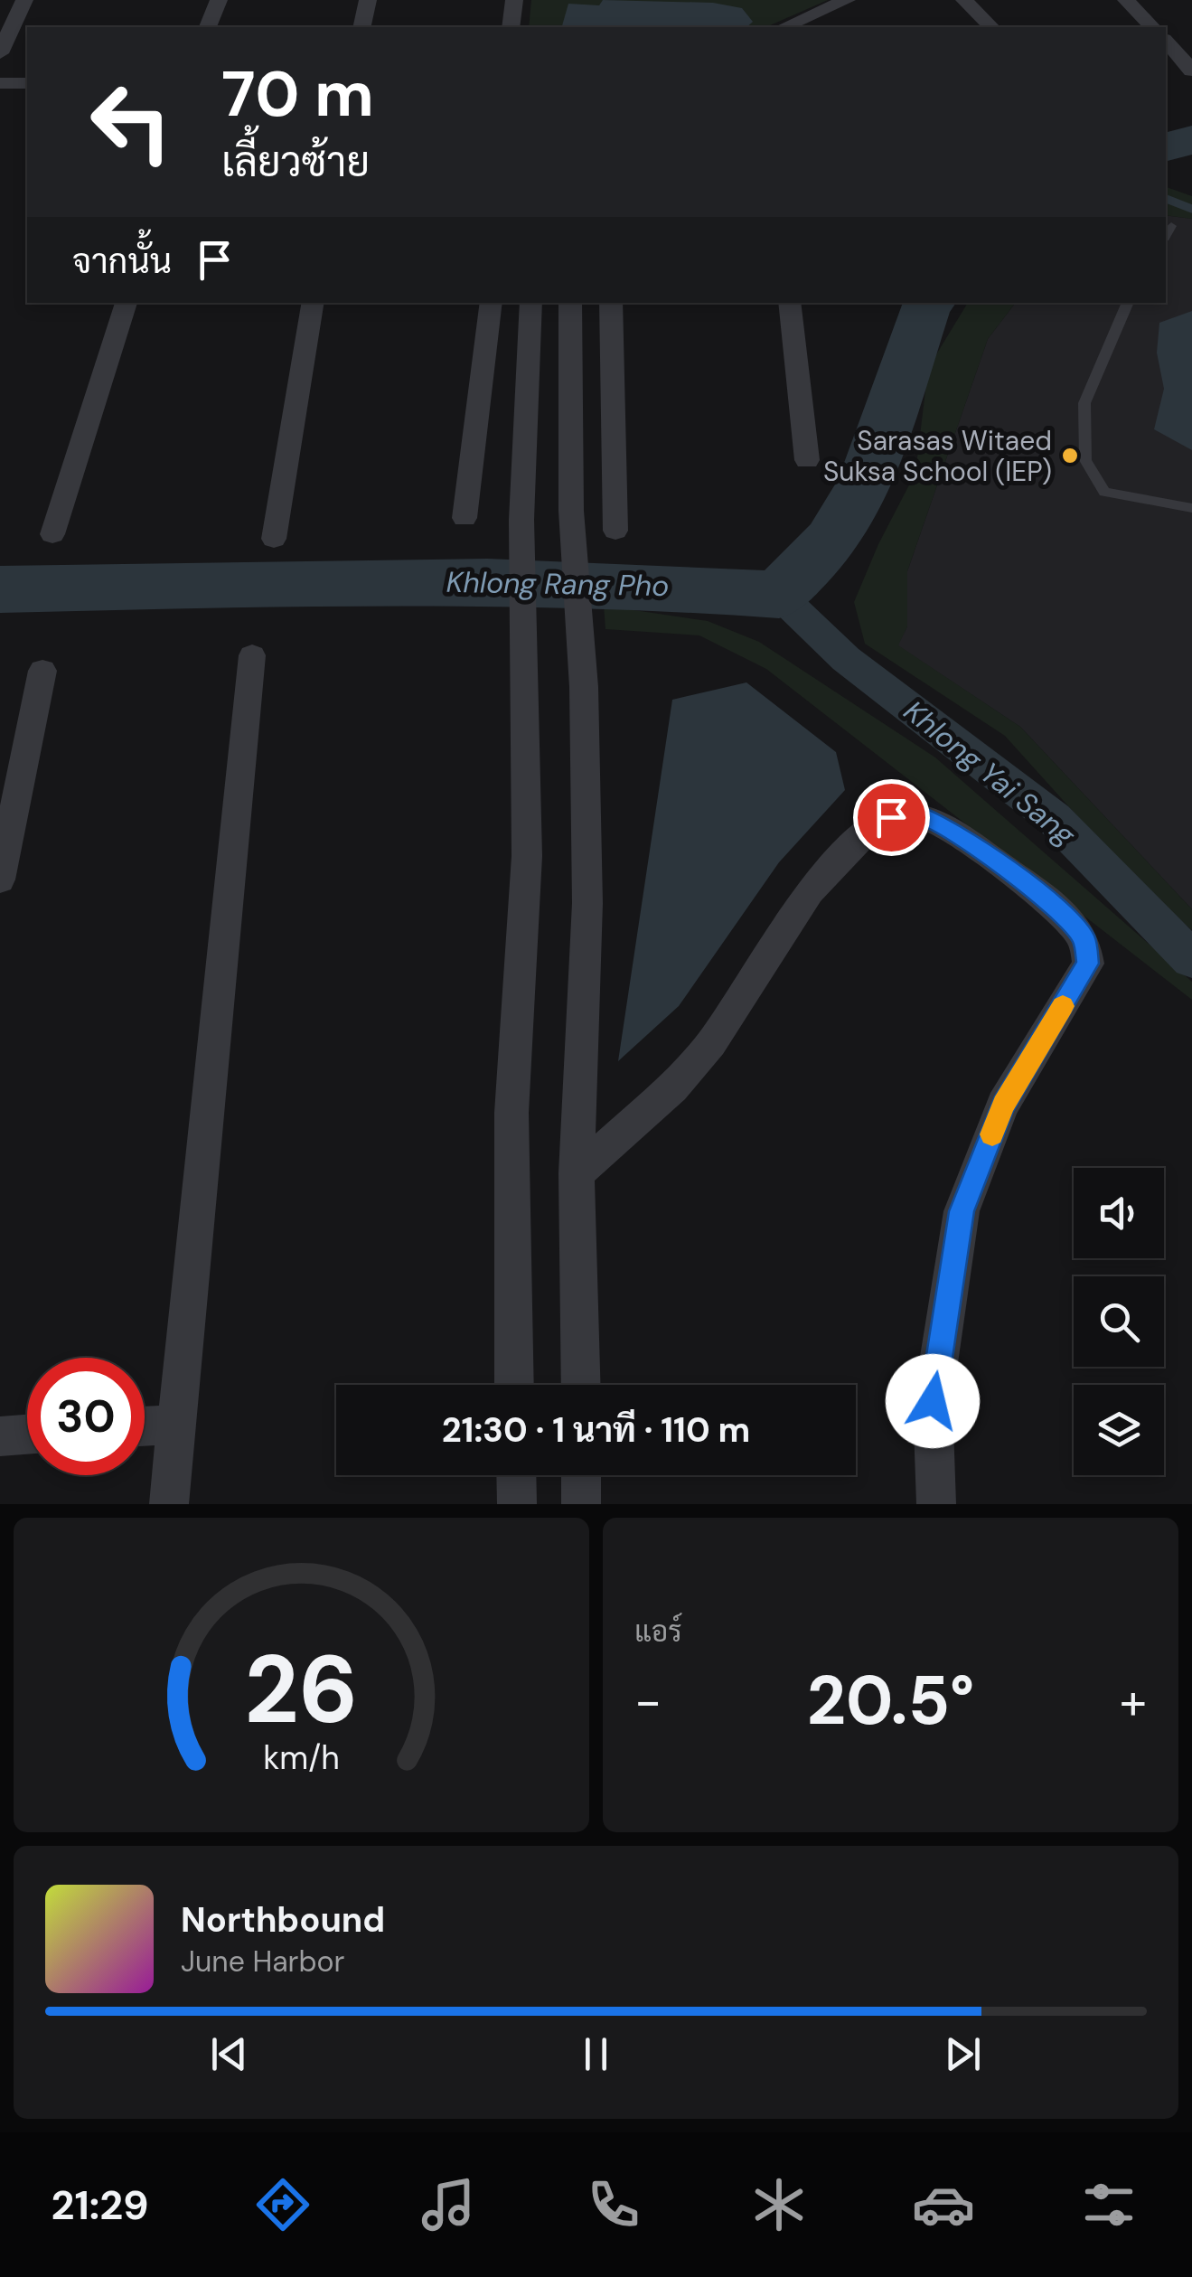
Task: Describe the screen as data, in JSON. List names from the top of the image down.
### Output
{
  "water": ["Khlong Rang Pho", "Khlong Yai Sang"],
  "places": ["Sarasas Witaed Suksa School (IEP)"],
  "page": {
    "turn": ["70 m", "เลี้ยวซ้าย"],
    "then": "จากนั้น",
    "limit": "30",
    "trip": "21:30 · 1 นาที · 110 m",
    "tile": "แอร์",
    "heat": ["−", "20.5°", "+"],
    "song": ["Northbound", "June Harbor"],
    "tabs": "21:29",
    "gauge": ["26", "km/h"]
  }
}
